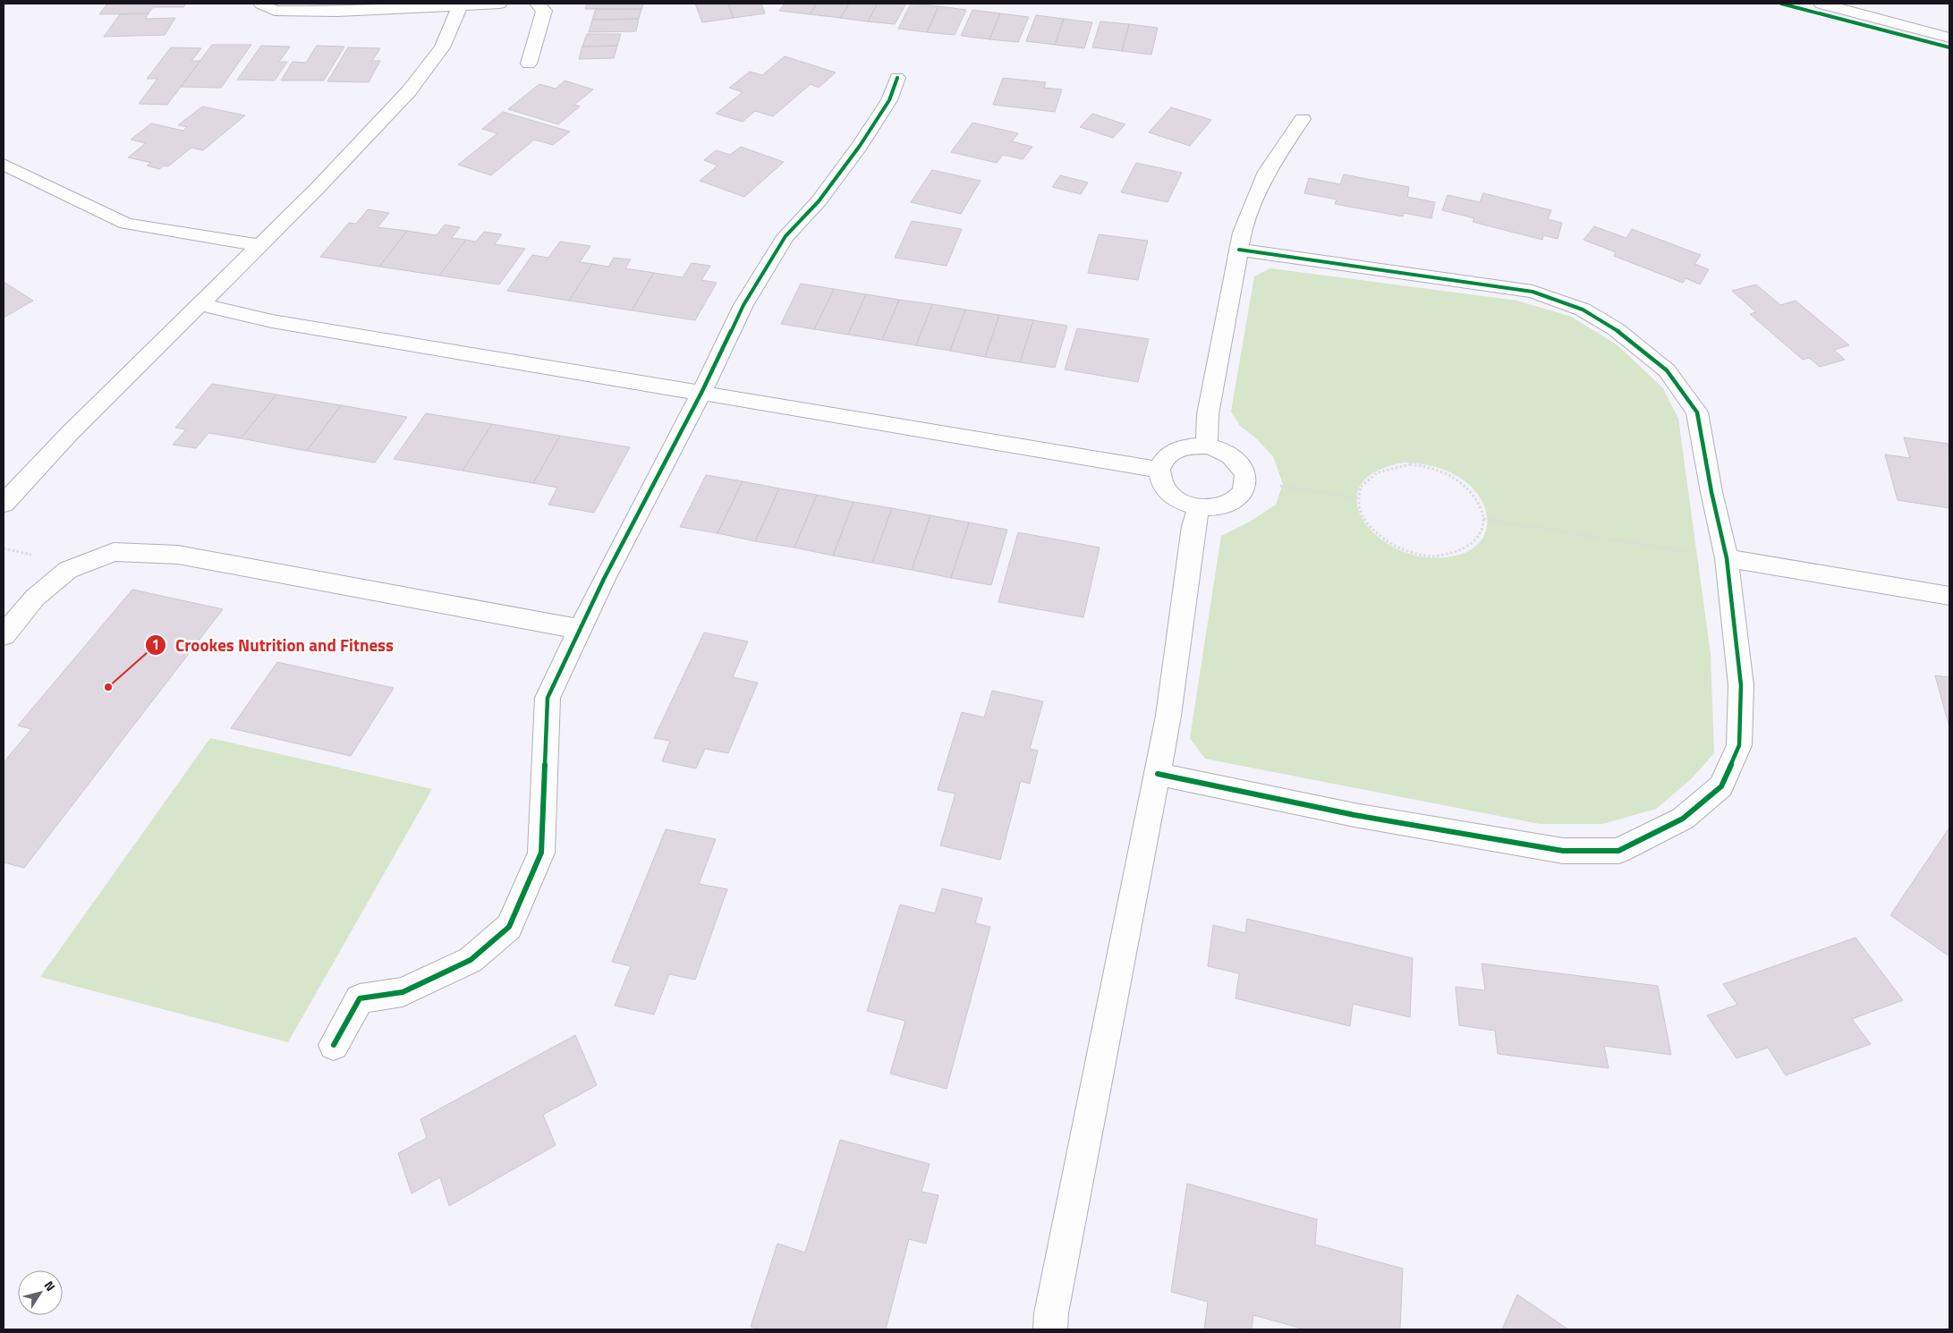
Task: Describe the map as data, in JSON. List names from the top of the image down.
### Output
{
  "places": ["Crookes Nutrition and Fitness"],
  "north": "top right"
}
